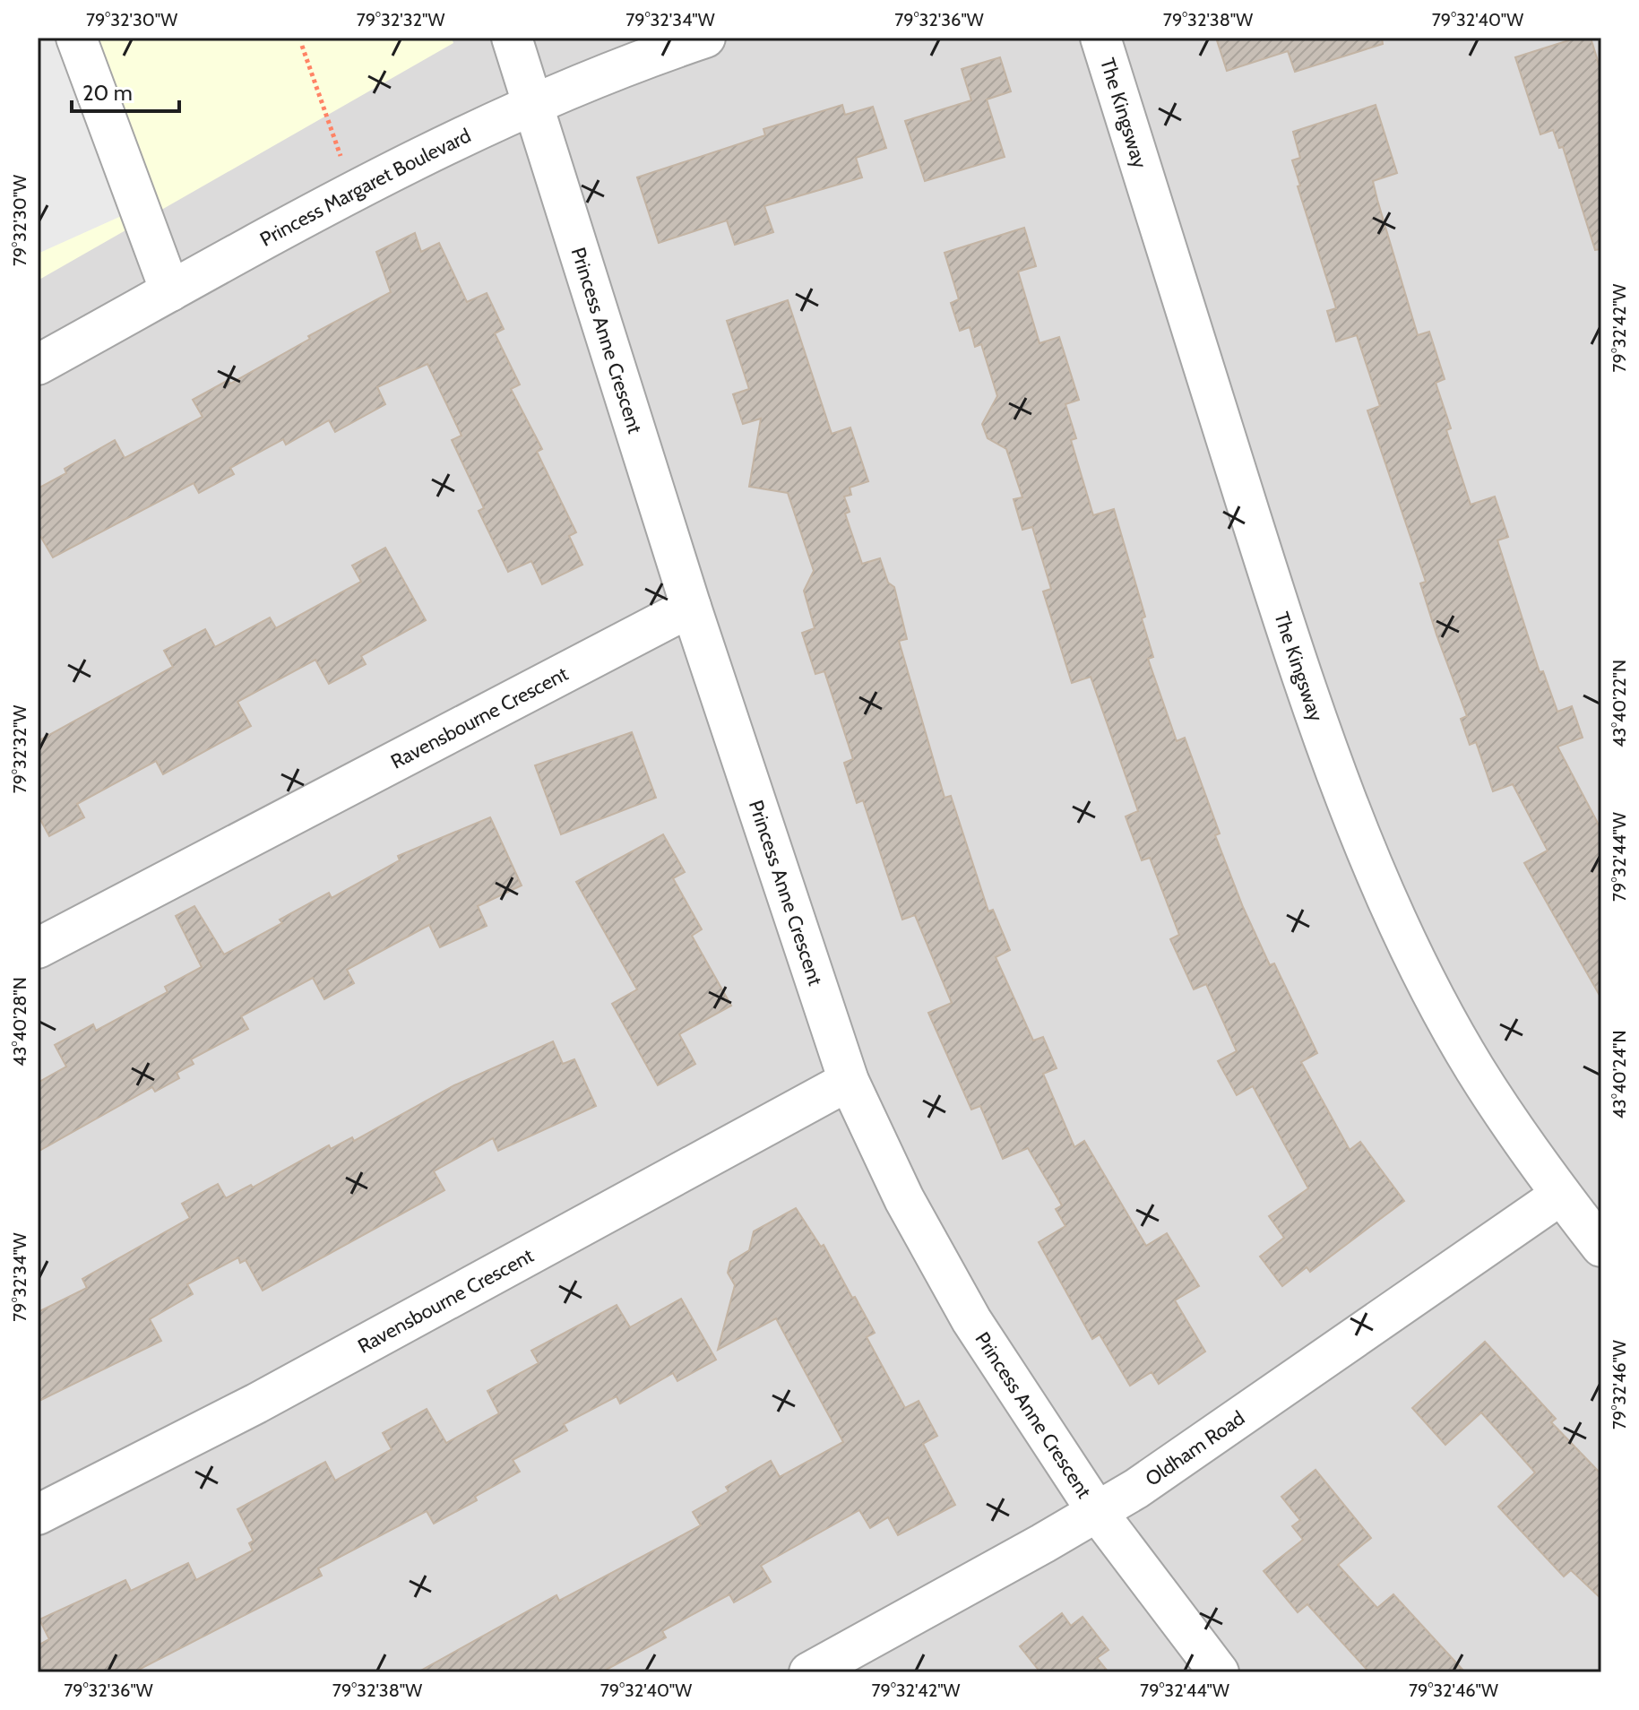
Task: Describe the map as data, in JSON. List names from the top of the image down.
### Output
{
  "streets": {
    "street": [
      "The Kingsway",
      "Princess Margaret Boulevard",
      "Princess Anne Crescent",
      "Ravensbourne Crescent",
      "Oldham Road"
    ]
  },
  "crossings": [
    ["The Kingsway", "Oldham Road"],
    ["Princess Margaret Boulevard", "Princess Anne Crescent"],
    ["Princess Anne Crescent", "Ravensbourne Crescent"],
    ["Princess Anne Crescent", "Oldham Road"]
  ],
  "scale_bar": "20 m",
  "coordinates": [
    "79°32'30\"W",
    "79°32'32\"W",
    "79°32'34\"W",
    "79°32'36\"W",
    "79°32'38\"W",
    "79°32'40\"W",
    "79°32'42\"W",
    "43°40'22\"N",
    "79°32'44\"W",
    "43°40'28\"N",
    "43°40'24\"N",
    "79°32'46\"W"
  ]
}
